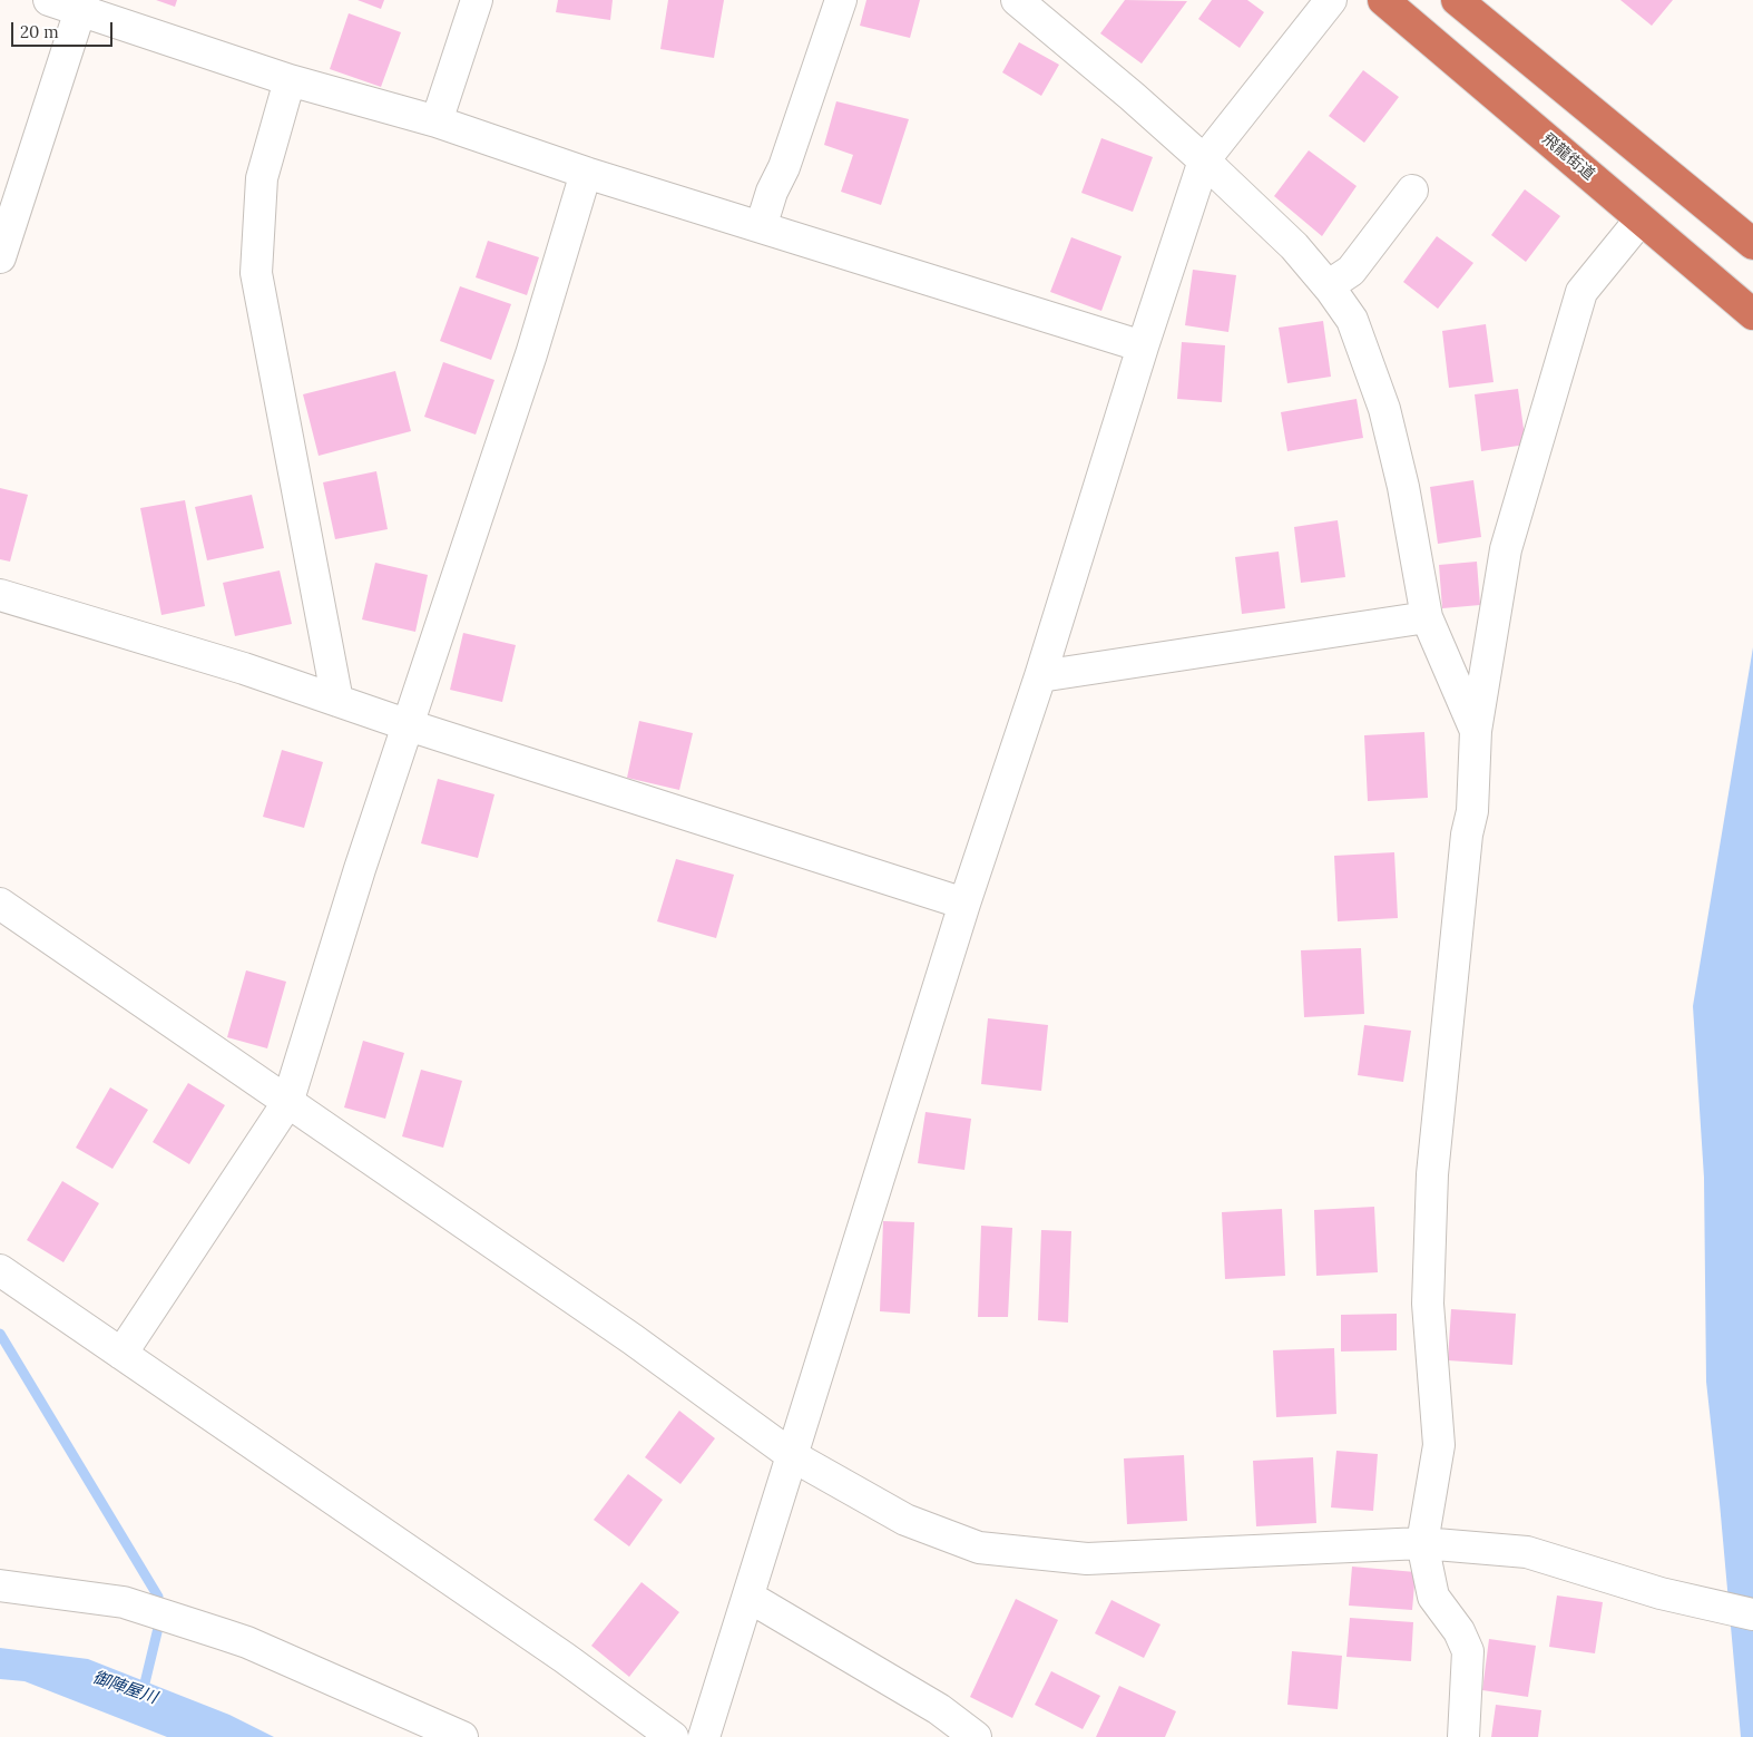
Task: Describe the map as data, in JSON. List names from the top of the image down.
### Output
{
  "streets": {
    "highway": ["飛龍街道"]
  },
  "water": ["御陣屋川"],
  "scale_bar": "20 m"
}
